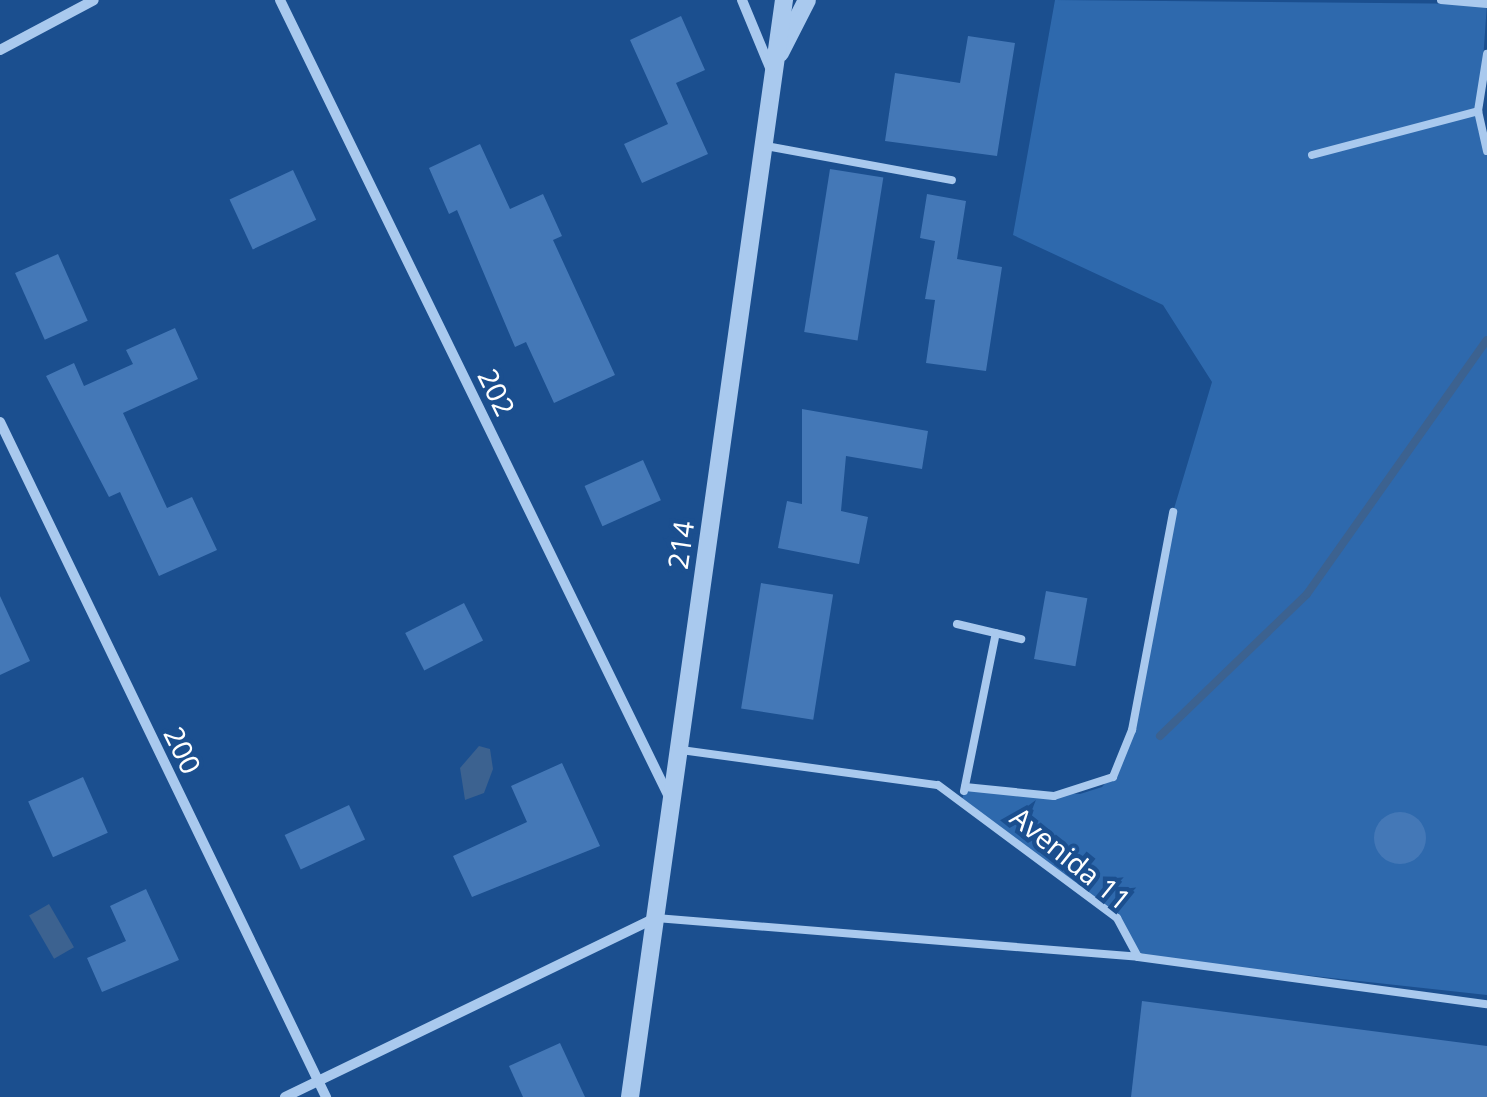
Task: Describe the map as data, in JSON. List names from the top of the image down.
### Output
{
  "streets": {
    "street": ["202", "214", "200"],
    "lane": ["Avenida 11"]
  },
  "crossings": [
    ["202", "214"],
    ["214", "Avenida 11"]
  ]
}
